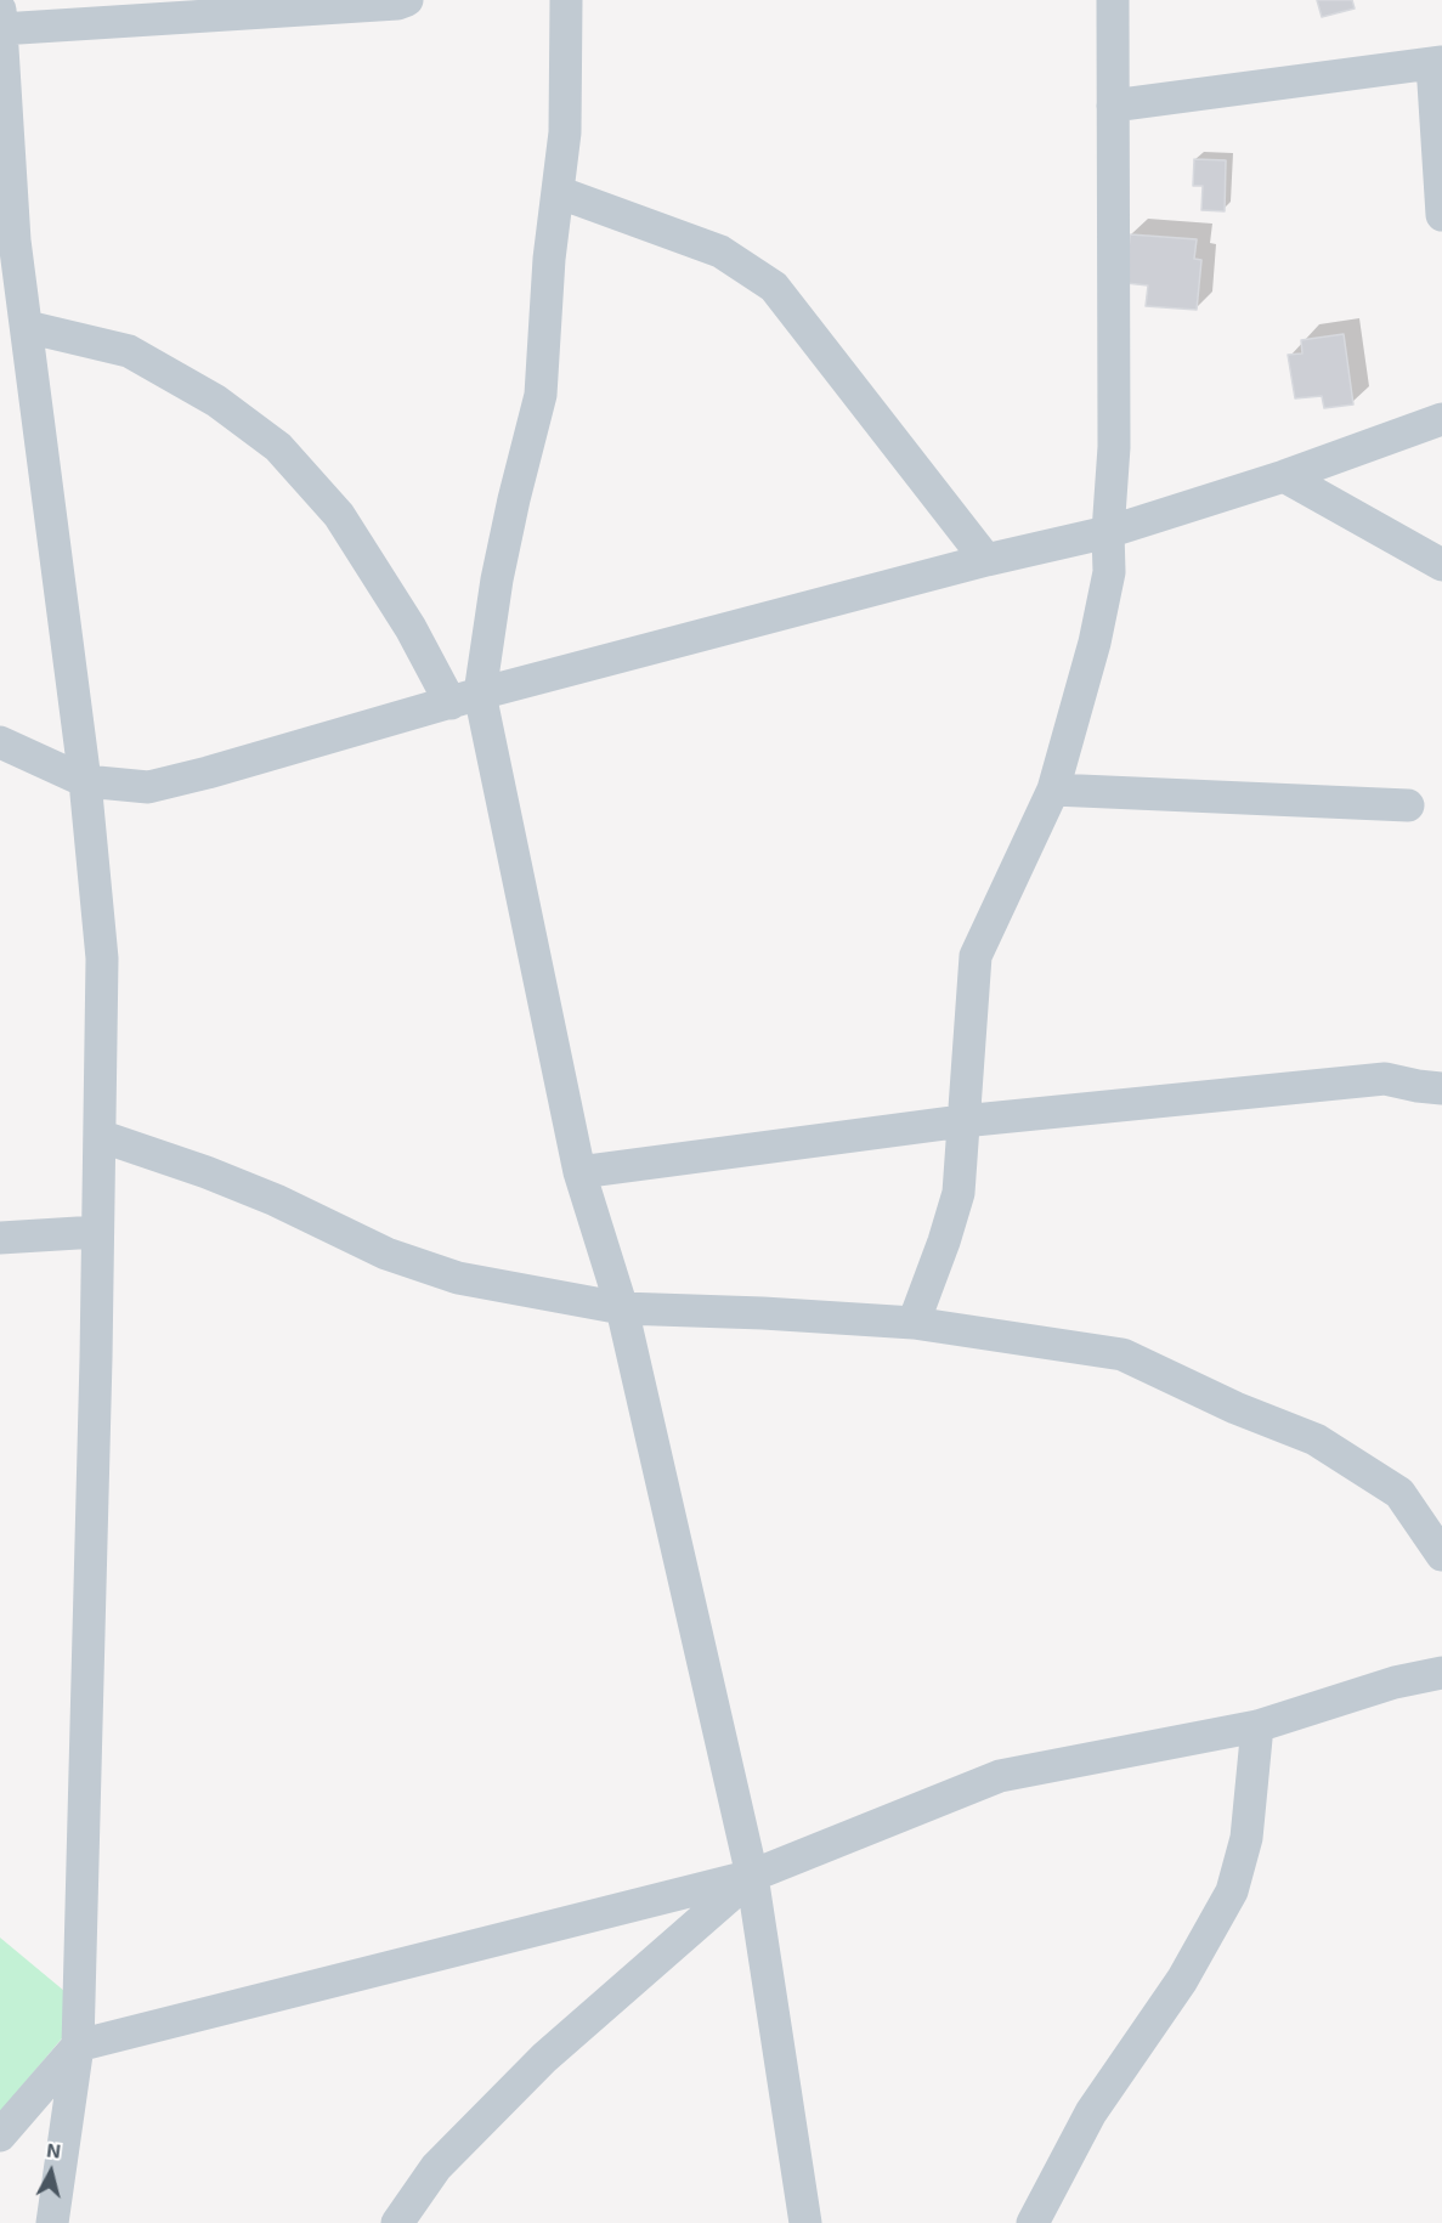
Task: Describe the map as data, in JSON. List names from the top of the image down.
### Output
{
  "north": "top"
}
